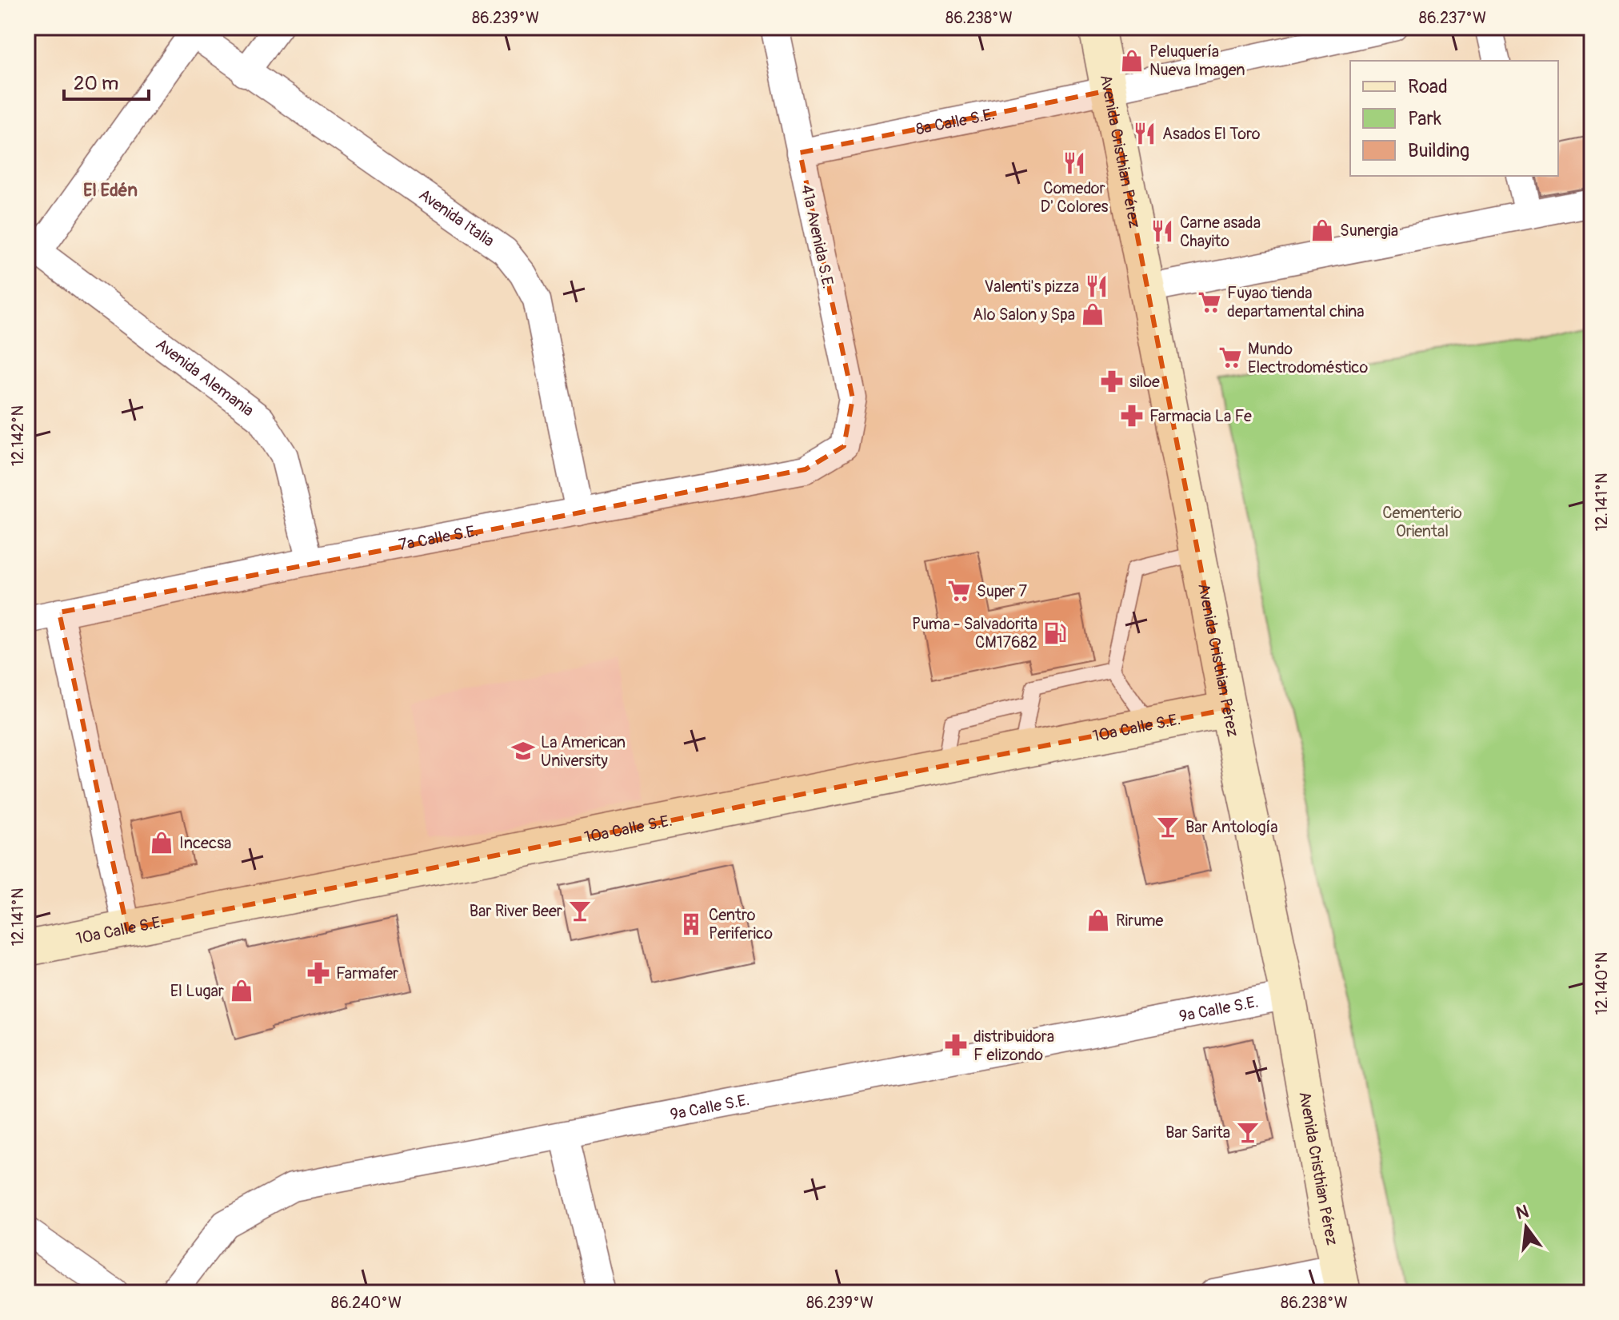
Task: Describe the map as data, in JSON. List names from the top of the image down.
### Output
{
  "streets": {
    "street": [
      "8a Calle S.E.",
      "Avenida Cristhian Pérez",
      "Avenida Italia",
      "41a Avenida S.E.",
      "Avenida Alemania",
      "7a Calle S.E.",
      "10a Calle S.E.",
      "9a Calle S.E."
    ]
  },
  "crossings": [
    ["8a Calle S.E.", "Avenida Cristhian Pérez"],
    ["8a Calle S.E.", "41a Avenida S.E."],
    ["Avenida Cristhian Pérez", "10a Calle S.E."],
    ["Avenida Cristhian Pérez", "9a Calle S.E."],
    ["Avenida Italia", "7a Calle S.E."],
    ["41a Avenida S.E.", "7a Calle S.E."],
    ["Avenida Alemania", "7a Calle S.E."]
  ],
  "districts": ["El Edén"],
  "parks": ["Cementerio Oriental"],
  "places": {
    "shop": [
      "Peluquería Nueva Imagen",
      "Sunergia",
      "Alo Salon y Spa",
      "Incecsa",
      "Rirume",
      "El Lugar"
    ],
    "restaurant": [
      "Asados El Toro",
      "Comedor D' Colores",
      "Carne asada Chayito",
      "Valenti's pizza"
    ],
    "supermarket": ["Fuyao tienda departamental china", "Mundo Electrodoméstico", "Super 7"],
    "pharmacy": [
      "siloe",
      "Farmacia La Fe",
      "Farmafer",
      "distribuidora F elizondo"
    ],
    "fuel station": ["Puma - Salvadorita CM17682"],
    "school or university": ["La American University"],
    "bar": ["Bar Antología", "Bar River Beer", "Bar Sarita"],
    "building": ["Centro Periferico"]
  },
  "legend": ["Road", "Park", "Building"],
  "scale_bar": "20 m",
  "north": "top",
  "coordinates": [
    "86.239°W",
    "86.238°W",
    "86.237°W",
    "12.142°N",
    "12.141°N",
    "12.140°N",
    "86.240°W"
  ]
}
